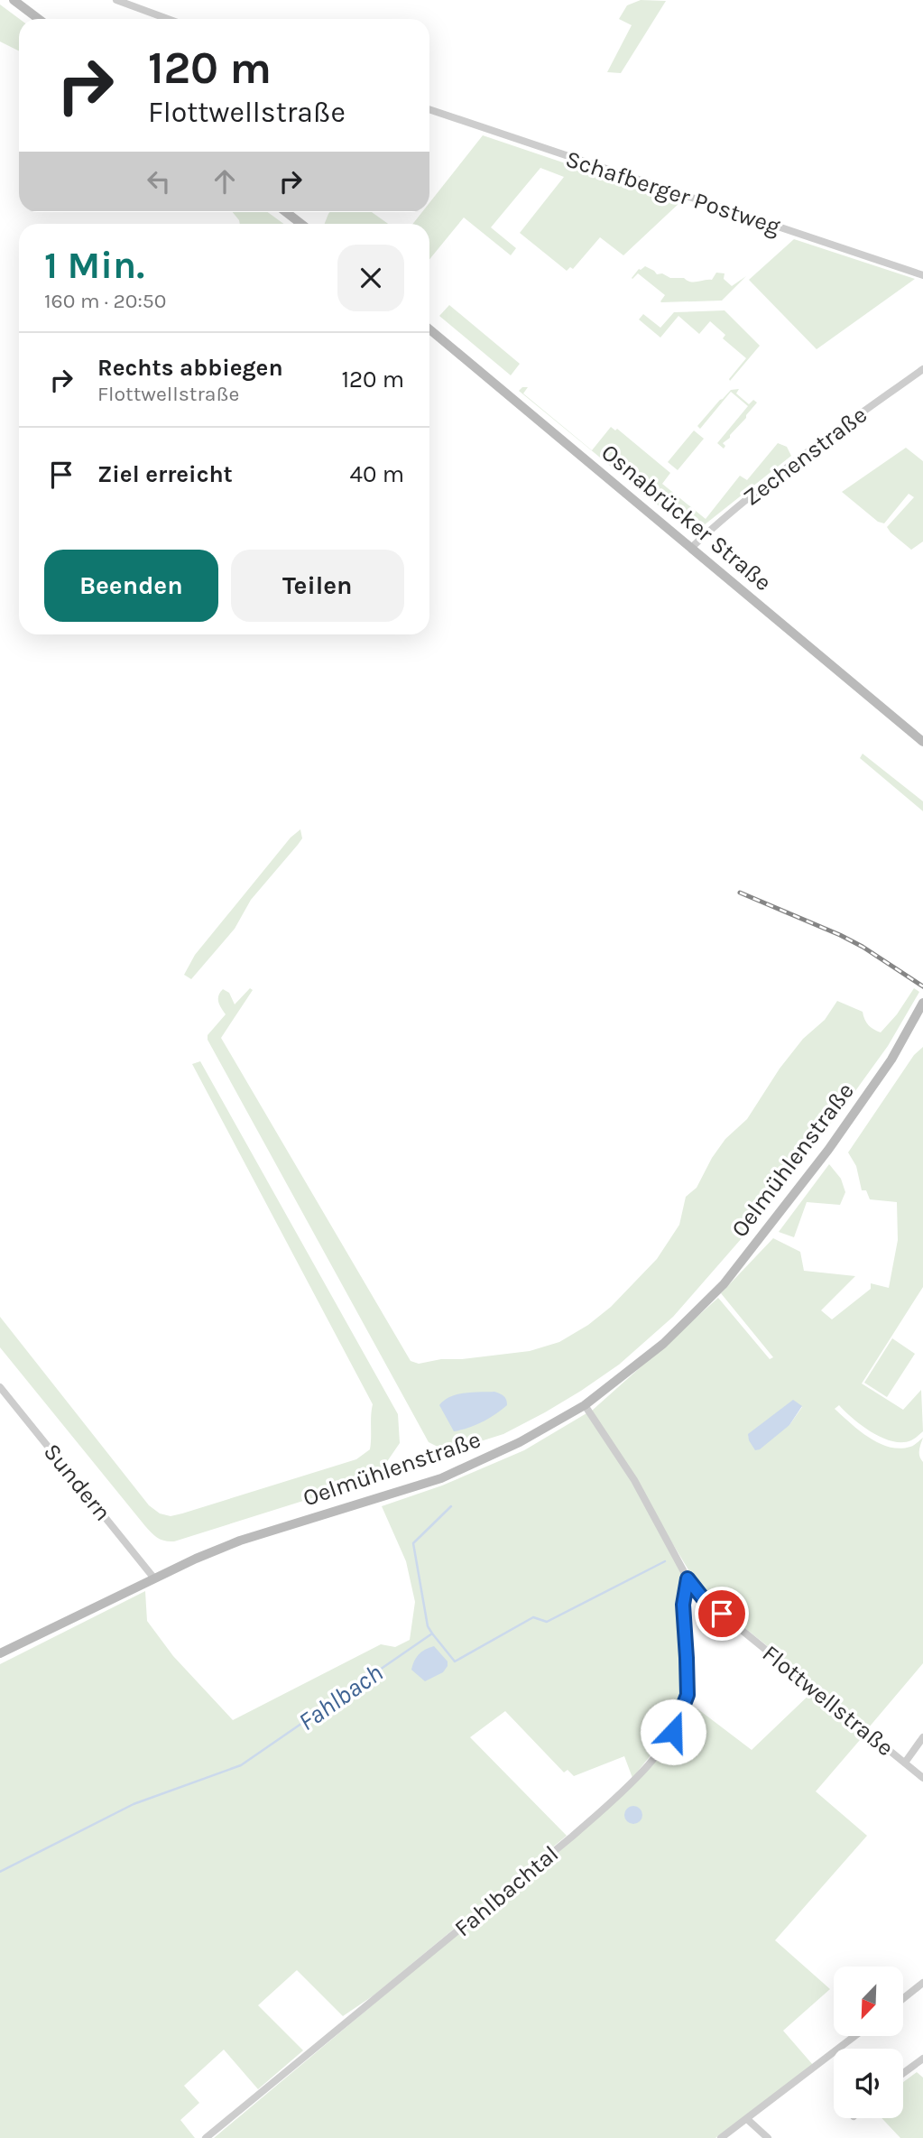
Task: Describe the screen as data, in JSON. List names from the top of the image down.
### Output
{
  "streets": {
    "street": [
      "Schafberger Postweg",
      "Zechenstraße",
      "Osnabrücker Straße",
      "Oelmühlenstraße",
      "Sundern",
      "Flottwellstraße",
      "Fahlbachtal"
    ]
  },
  "crossings": [
    ["Zechenstraße", "Osnabrücker Straße"],
    ["Oelmühlenstraße", "Sundern"],
    ["Oelmühlenstraße", "Flottwellstraße"],
    ["Flottwellstraße", "Fahlbachtal"]
  ],
  "water": ["Fahlbach"],
  "north": "bottom left",
  "page": {
    "turn": ["120 m", "Flottwellstraße"],
    "heading": ["1 Min.", "160 m · 20:50"],
    "list": [
      {
        "name": "Rechts abbiegen",
        "note": "Flottwellstraße",
        "value": "120 m"
      },
      {
        "name": "Ziel erreicht",
        "value": "40 m"
      }
    ],
    "buttons": ["Beenden", "Teilen"]
  }
}
